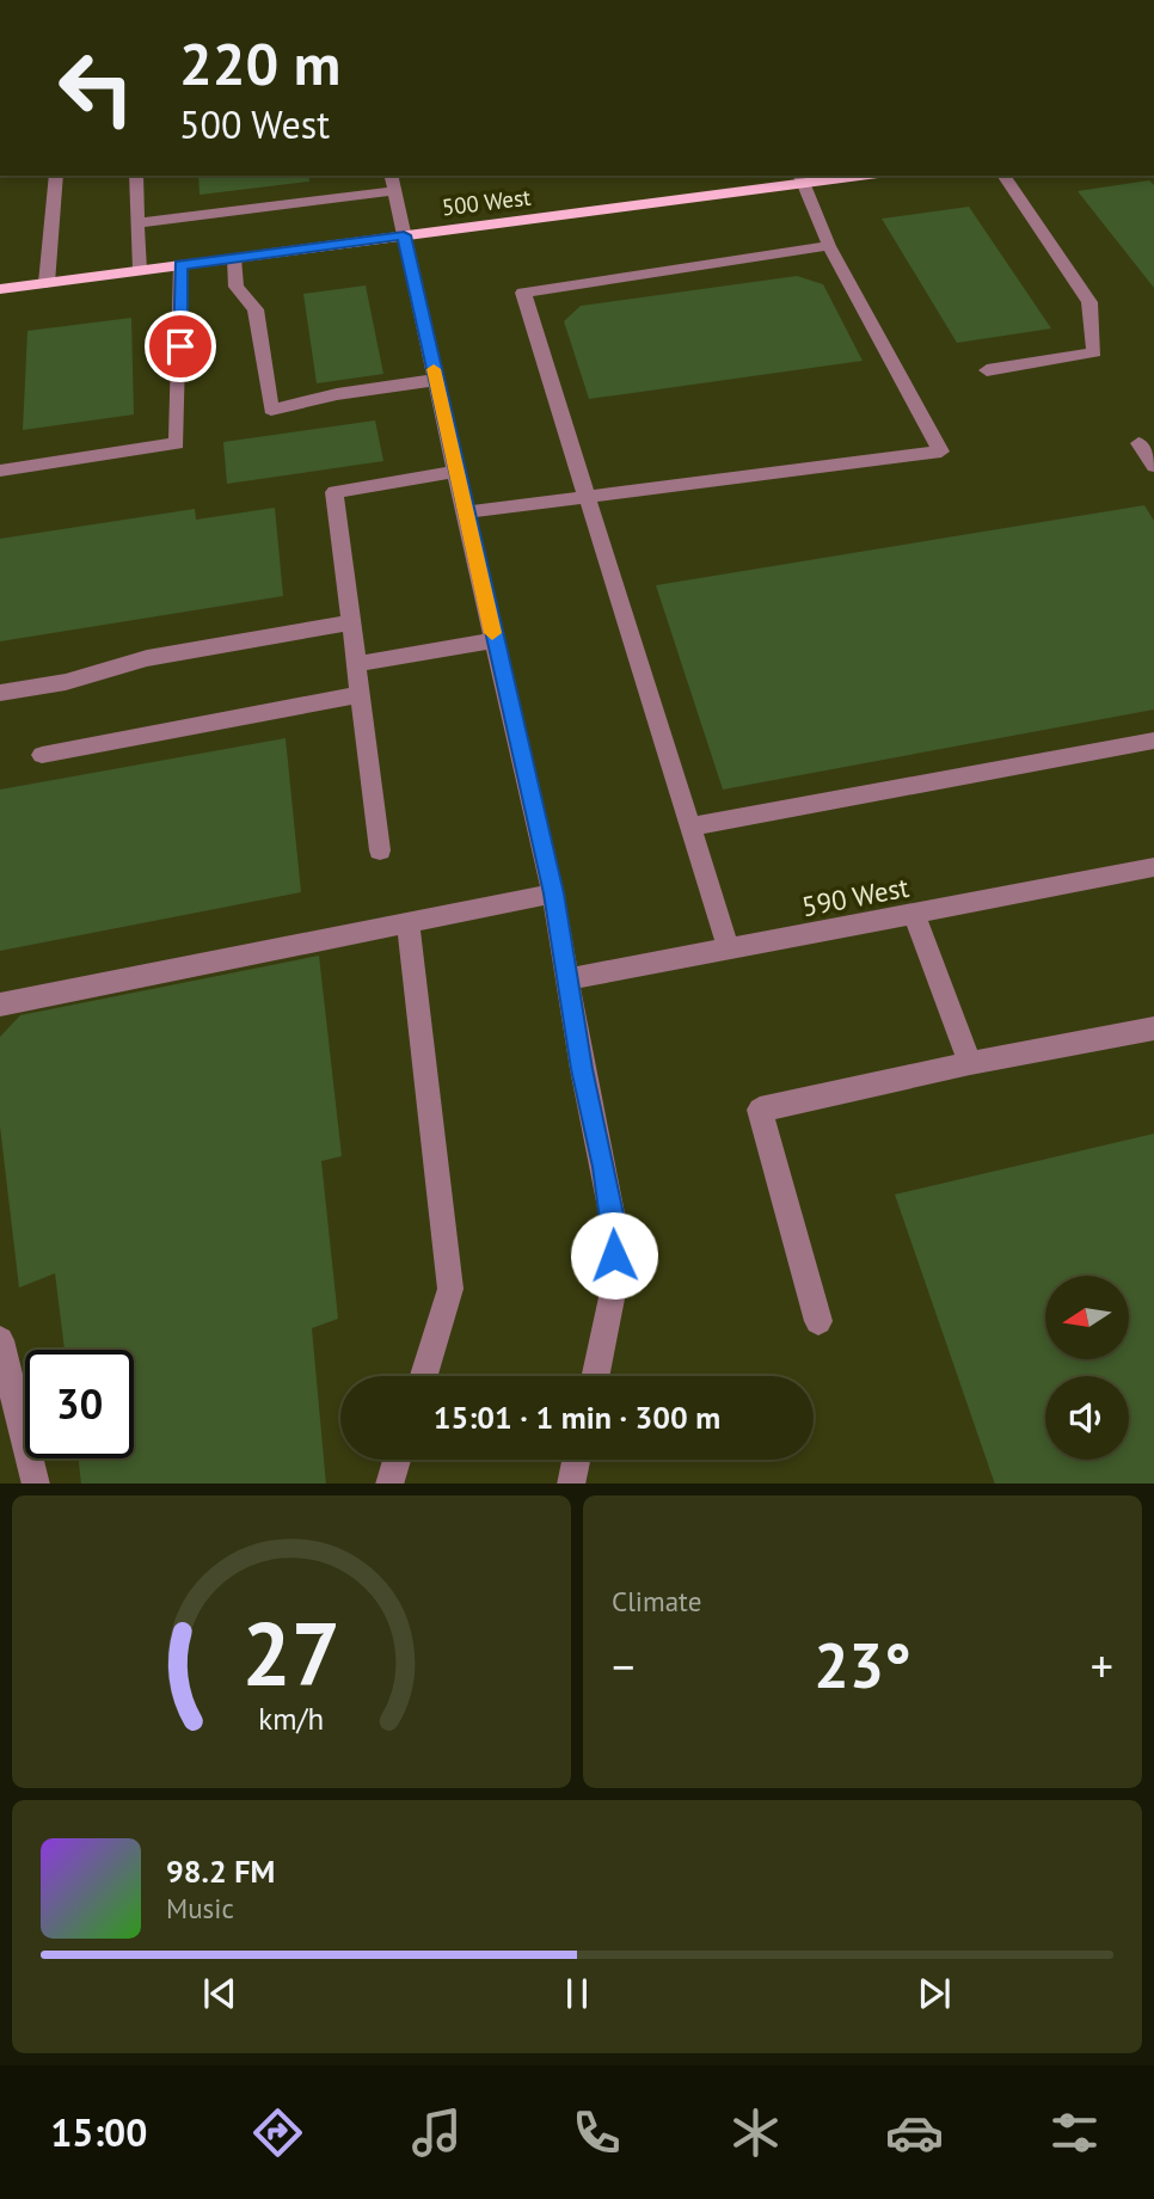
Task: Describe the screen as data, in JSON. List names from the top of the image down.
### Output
{
  "streets": {
    "main road": ["500 West"],
    "street": ["590 West"]
  },
  "north": "left",
  "page": {
    "turn": ["220 m", "500 West"],
    "limit": "30",
    "trip": "15:01 · 1 min · 300 m",
    "tile": "Climate",
    "heat": ["−", "23°", "+"],
    "song": ["98.2 FM", "Music"],
    "tabs": "15:00",
    "gauge": ["27", "km/h"]
  }
}
